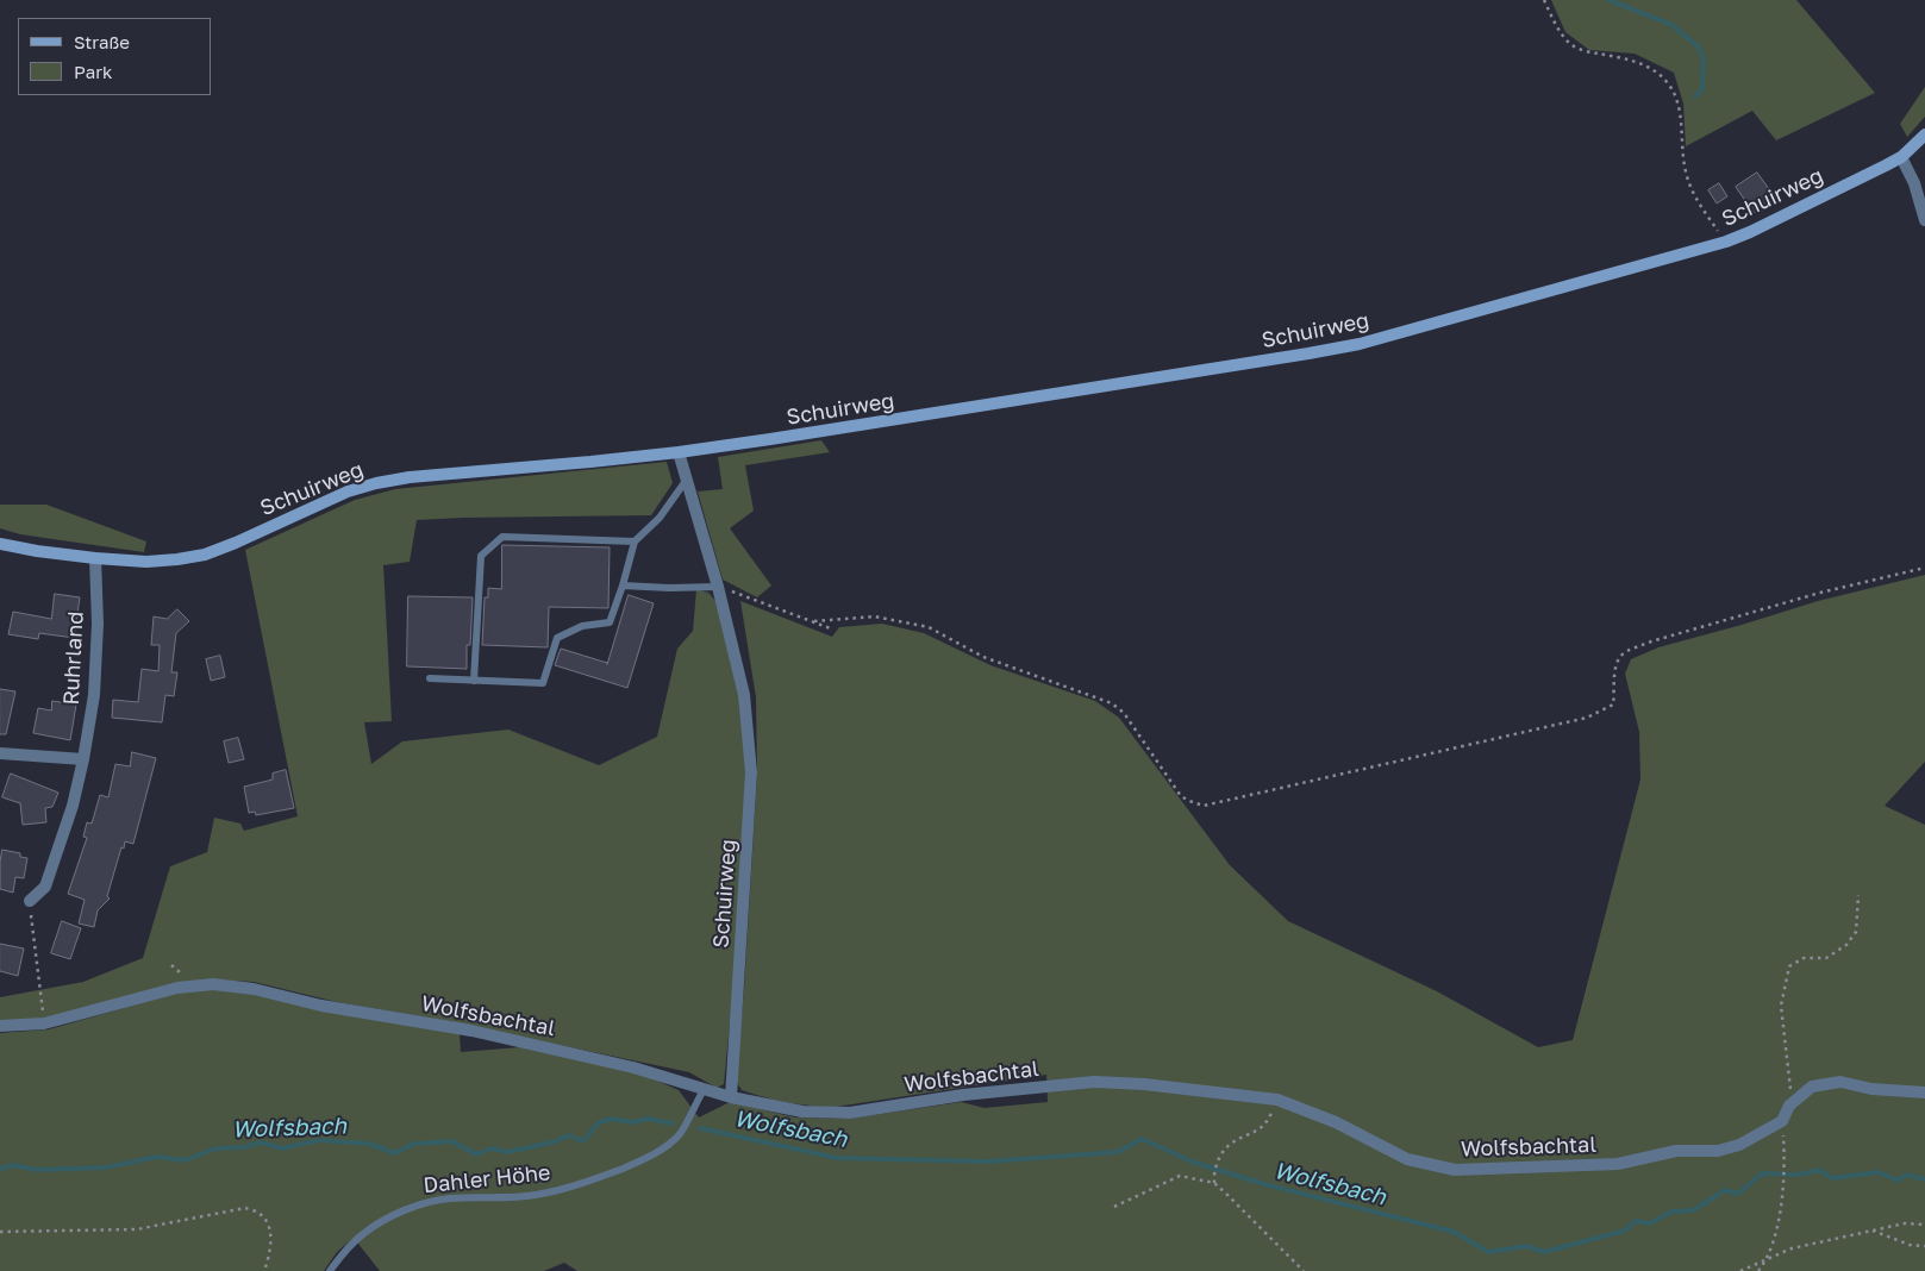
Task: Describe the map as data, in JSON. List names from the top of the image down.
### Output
{
  "streets": {
    "main road": ["Schuirweg"],
    "street": ["Ruhrland", "Wolfsbachtal"],
    "lane": ["Dahler Höhe"]
  },
  "crossings": [
    ["Schuirweg", "Ruhrland"],
    ["Schuirweg", "Wolfsbachtal"],
    ["Wolfsbachtal", "Dahler Höhe"]
  ],
  "water": ["Wolfsbach"],
  "legend": ["Straße", "Park"]
}
